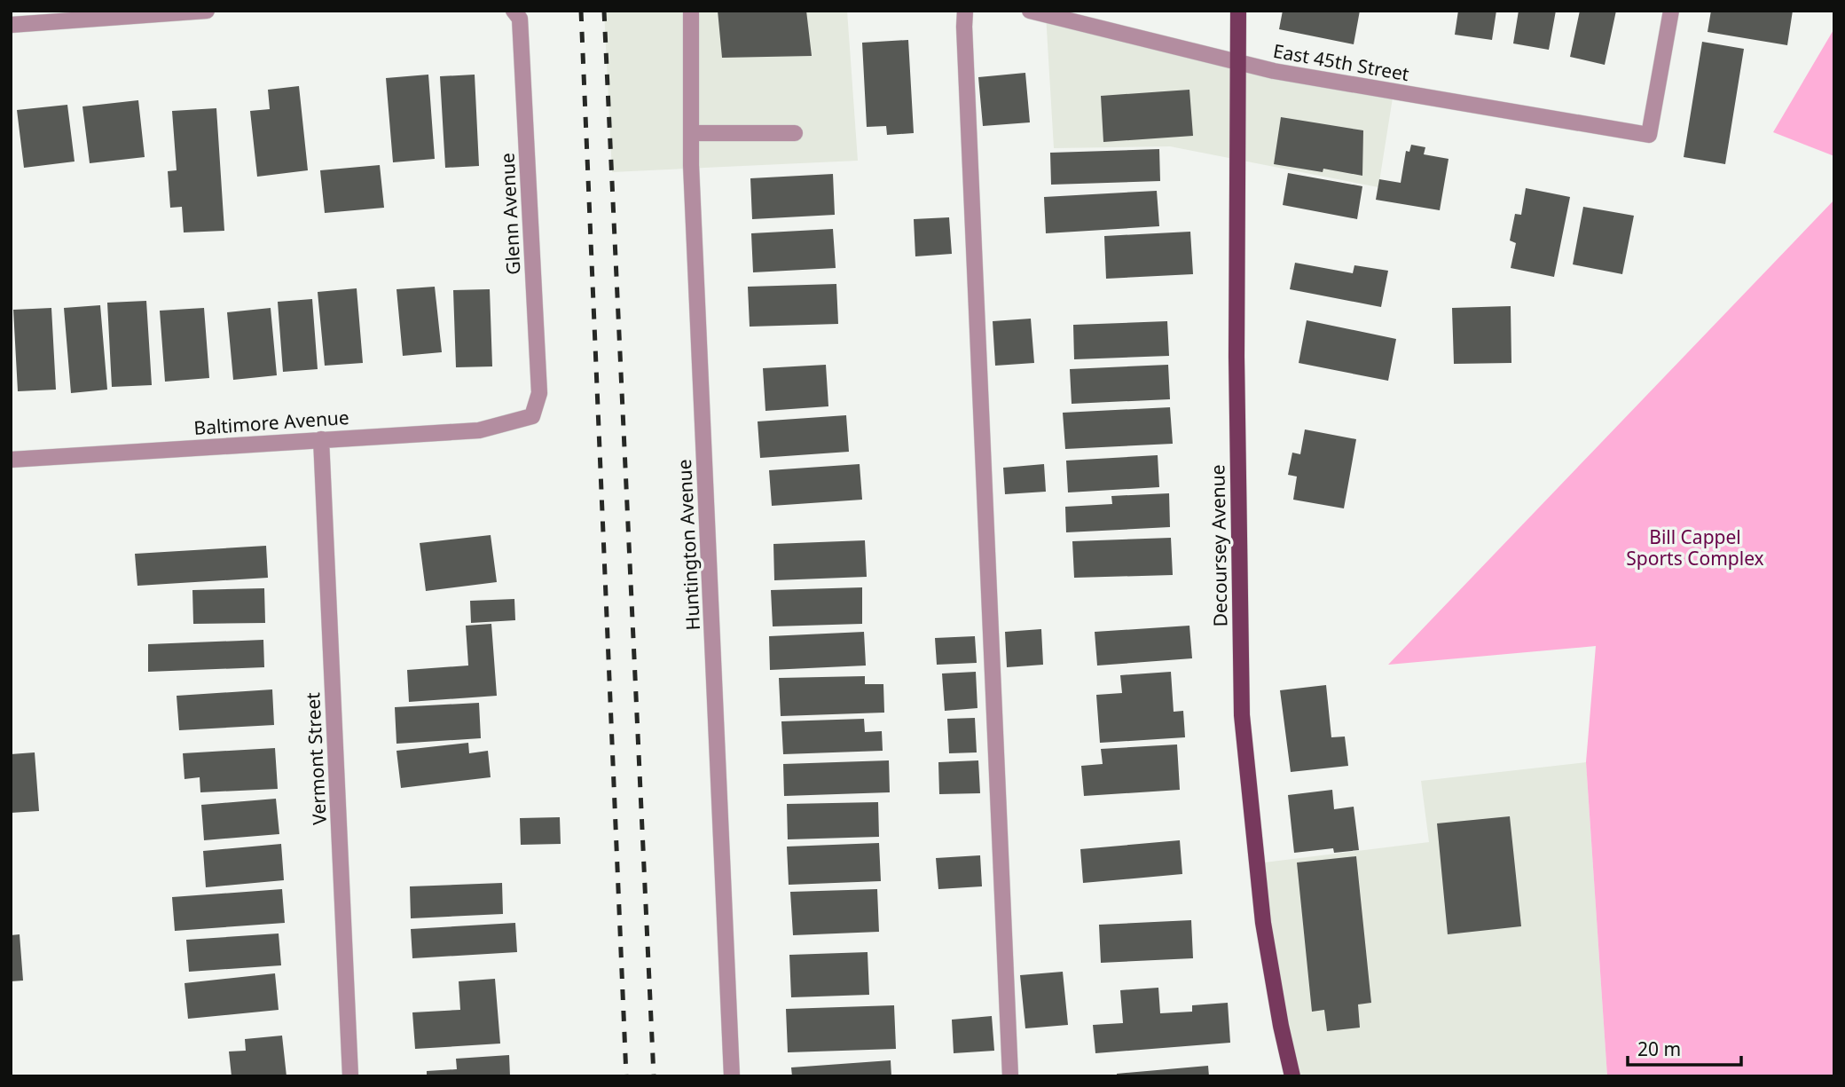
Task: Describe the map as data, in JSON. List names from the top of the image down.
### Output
{
  "streets": {
    "main road": ["Decoursey Avenue"],
    "street": [
      "East 45th Street",
      "Glenn Avenue",
      "Baltimore Avenue",
      "Huntington Avenue",
      "Vermont Street"
    ]
  },
  "crossings": [
    ["East 45th Street", "Decoursey Avenue"],
    ["Glenn Avenue", "Baltimore Avenue"],
    ["Baltimore Avenue", "Vermont Street"]
  ],
  "parks": ["Bill Cappel Sports Complex"],
  "scale_bar": "20 m"
}
